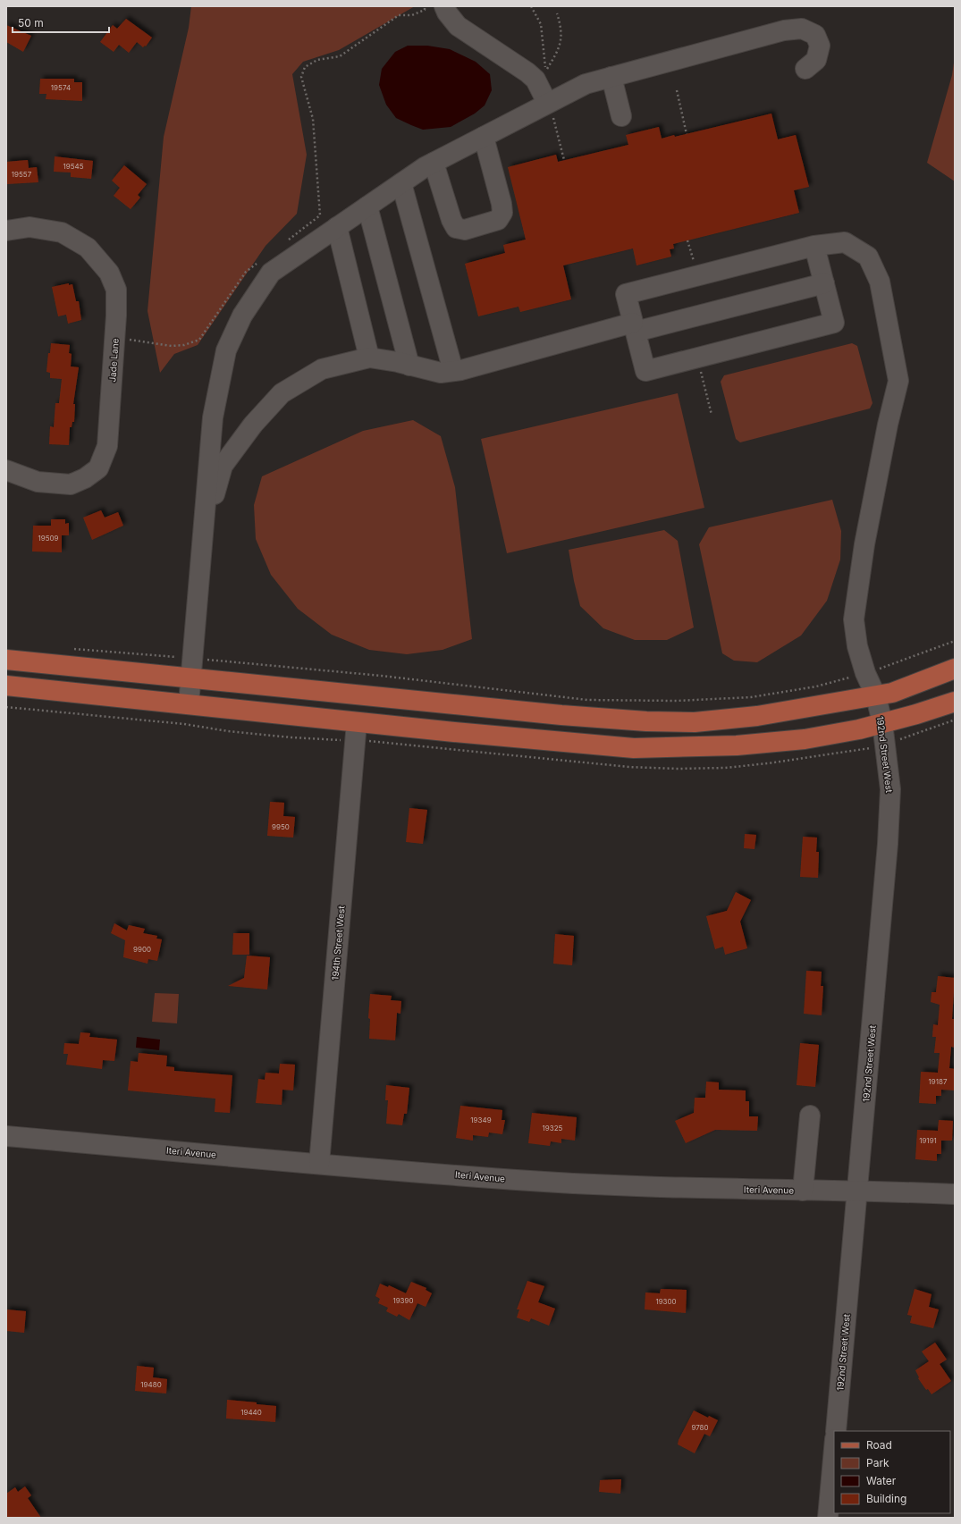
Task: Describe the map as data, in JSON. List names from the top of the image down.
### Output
{
  "streets": {
    "street": [
      "Jade Lane",
      "192nd Street West",
      "194th Street West",
      "Iteri Avenue"
    ]
  },
  "crossings": [
    ["192nd Street West", "Iteri Avenue"],
    ["194th Street West", "Iteri Avenue"]
  ],
  "house_numbers": [
    "19574",
    "19545",
    "19557",
    "19509",
    "9950",
    "9900",
    "19187",
    "19349",
    "19325",
    "19191",
    "19390",
    "19300",
    "19480",
    "19440",
    "9780"
  ],
  "legend": [
    "Road",
    "Park",
    "Water",
    "Building"
  ],
  "scale_bar": "50 m"
}
